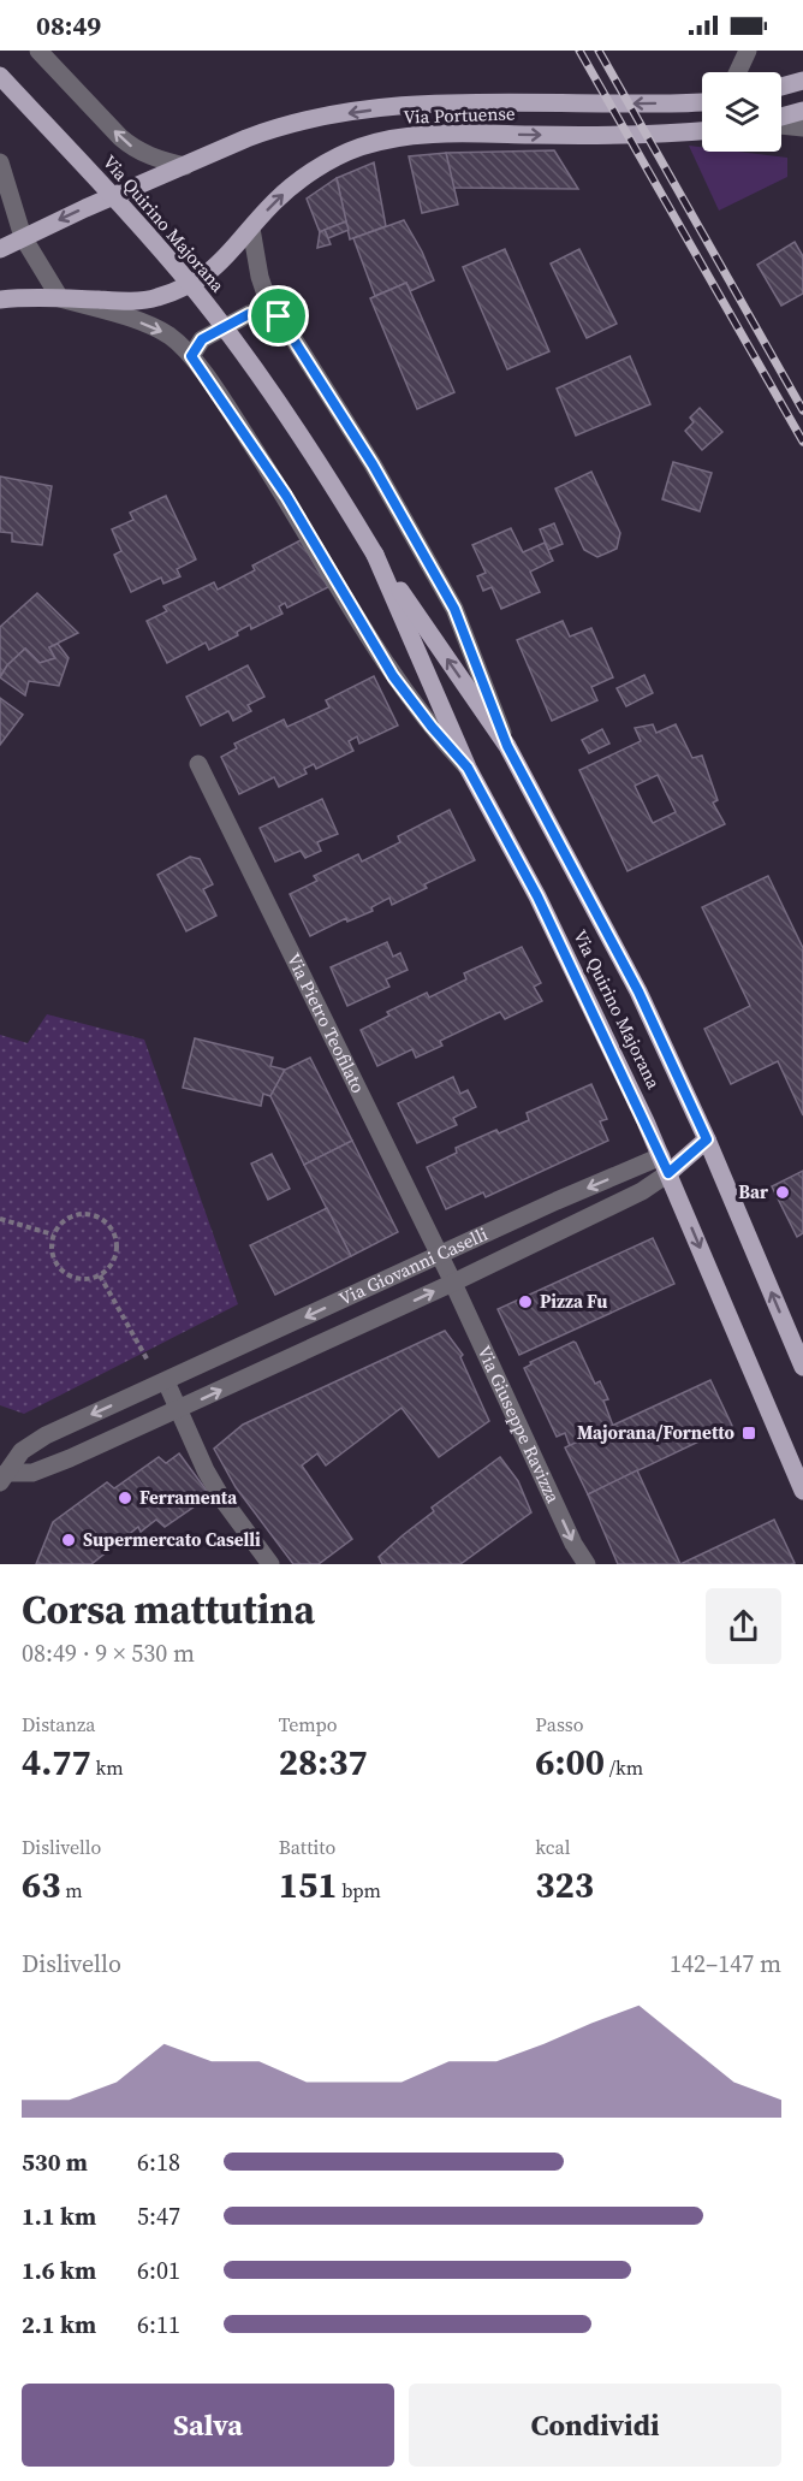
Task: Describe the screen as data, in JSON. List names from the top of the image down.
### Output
{
  "streets": {
    "main road": ["Via Portuense", "Via Quirino Majorana"],
    "street": ["Via Pietro Teofilato", "Via Giovanni Caselli", "Via Giuseppe Ravizza"]
  },
  "crossings": [
    ["Via Portuense", "Via Quirino Majorana"],
    ["Via Quirino Majorana", "Via Giovanni Caselli"],
    ["Via Pietro Teofilato", "Via Giovanni Caselli"],
    ["Via Pietro Teofilato", "Via Giuseppe Ravizza"],
    ["Via Giovanni Caselli", "Via Giuseppe Ravizza"]
  ],
  "one_way": ["Via Giuseppe Ravizza"],
  "places": {
    "other": [
      "Bar",
      "Pizza Fu",
      "Ferramenta",
      "Supermercato Caselli"
    ],
    "transit": ["Majorana/Fornetto"]
  },
  "page": {
    "status": "08:49",
    "heading": ["Corsa mattutina", "08:49 · 9 × 530 m"],
    "stats": [
      ["Distanza", "4.77 km"],
      ["Tempo", "28:37"],
      ["Passo", "6:00 /km"],
      ["Dislivello", "63 m"],
      ["Battito", "151 bpm"],
      ["kcal", "323"]
    ],
    "chart": ["Dislivello", "142–147 m"],
    "list": [
      {
        "name": "530 m",
        "note": "6:18"
      },
      {
        "name": "1.1 km",
        "note": "5:47"
      },
      {
        "name": "1.6 km",
        "note": "6:01"
      },
      {
        "name": "2.1 km",
        "note": "6:11"
      }
    ],
    "buttons": ["Salva", "Condividi"]
  }
}
